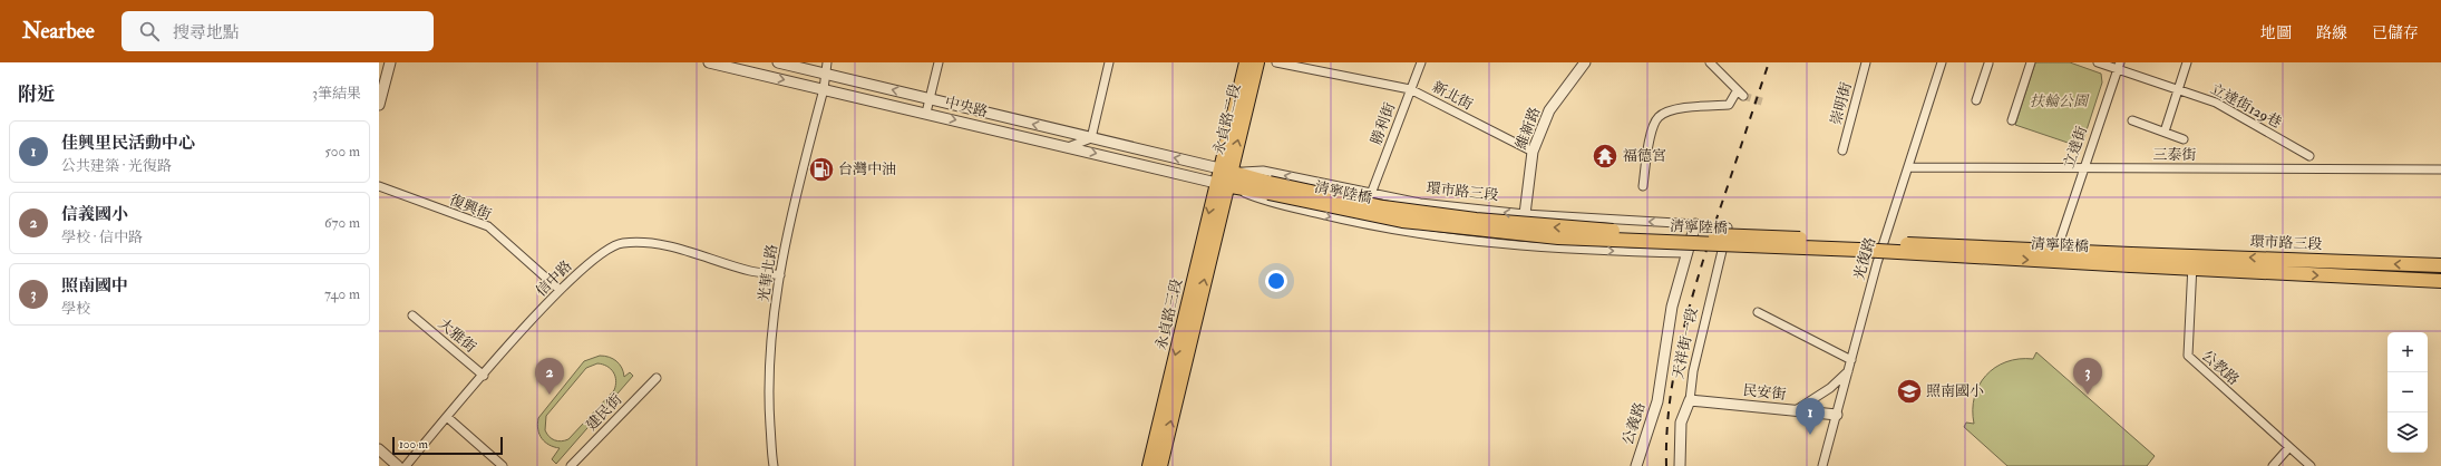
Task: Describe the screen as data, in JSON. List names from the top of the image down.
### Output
{
  "streets": {
    "main road": [
      "永貞路二段",
      "環市路三段",
      "清寧陸橋",
      "永貞路三段"
    ],
    "street": [
      "新北街",
      "崇明街",
      "立達街129巷",
      "中央路",
      "勝利街",
      "維新路",
      "立達街",
      "三泰街",
      "復興街",
      "光復路",
      "光華北路",
      "信中路",
      "大雅街",
      "天祥街一段",
      "公教路",
      "民安街",
      "建民街",
      "公義路"
    ]
  },
  "crossings": [
    ["新北街", "勝利街"],
    ["新北街", "維新路"],
    ["立達街129巷", "立達街"],
    ["中央路", "永貞路二段"],
    ["中央路", "環市路三段"],
    ["中央路", "清寧陸橋"],
    ["中央路", "光華北路"],
    ["中央路", "永貞路三段"],
    ["永貞路二段", "環市路三段"],
    ["永貞路二段", "清寧陸橋"],
    ["永貞路二段", "永貞路三段"],
    ["勝利街", "環市路三段"],
    ["維新路", "環市路三段"],
    ["立達街", "三泰街"],
    ["三泰街", "光復路"],
    ["環市路三段", "清寧陸橋"],
    ["環市路三段", "永貞路三段"],
    ["環市路三段", "公教路"],
    ["環市路三段", "公義路"],
    ["清寧陸橋", "永貞路三段"],
    ["復興街", "信中路"],
    ["光復路", "民安街"],
    ["光華北路", "信中路"],
    ["信中路", "大雅街"],
    ["天祥街一段", "民安街"]
  ],
  "parks": ["扶輪公園"],
  "places": {
    "temple": ["福德宮"],
    "fuel station": ["台灣中油"],
    "school or university": ["照南國小"]
  },
  "scale_bar": "100 m",
  "page": {
    "header": "Nearbee",
    "search": "搜尋地點",
    "nav": ["地圖", "路線", "已儲存"],
    "heading": ["附近", "3筆結果"],
    "list": [
      {
        "mark": "1",
        "name": "佳興里民活動中心",
        "note": "公共建築 · 光復路",
        "value": "500 m"
      },
      {
        "mark": "2",
        "name": "信義國小",
        "note": "學校 · 信中路",
        "value": "670 m"
      },
      {
        "mark": "3",
        "name": "照南國中",
        "note": "學校",
        "value": "740 m"
      }
    ],
    "map_buttons": ["+", "−"],
    "pins": ["2", "3", "1"],
    "scale": "100 m"
  }
}
